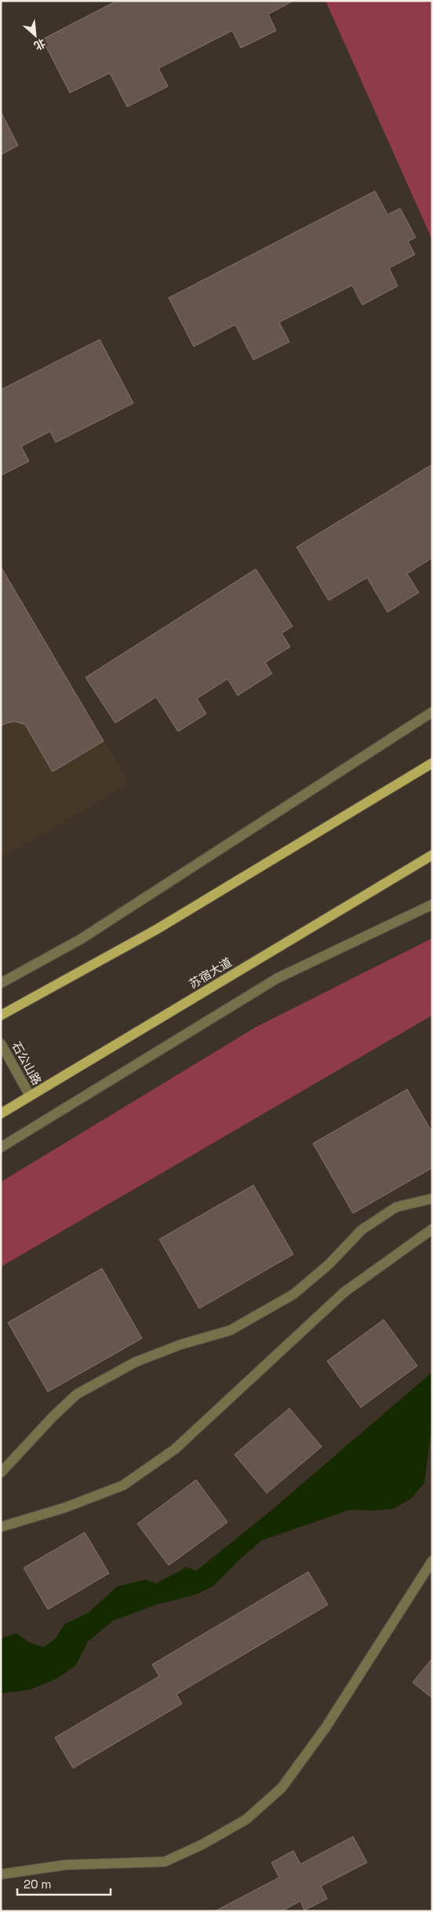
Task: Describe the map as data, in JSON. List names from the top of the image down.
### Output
{
  "streets": {
    "main road": ["苏宿大道"],
    "street": ["石公山路"]
  },
  "crossings": [
    ["苏宿大道", "石公山路"]
  ],
  "scale_bar": "20 m",
  "north": "bottom right"
}
